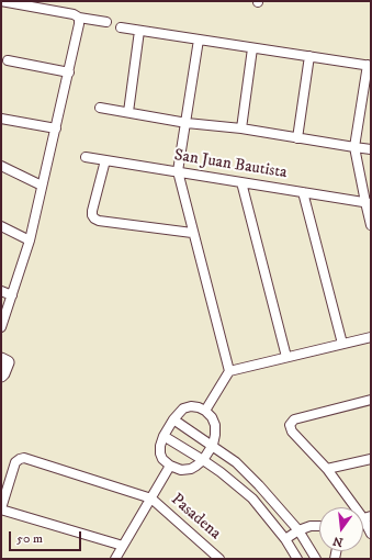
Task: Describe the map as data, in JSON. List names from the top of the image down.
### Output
{
  "streets": {
    "street": ["San Juan Bautista", "Pasadena"]
  },
  "scale_bar": "50 m",
  "north": "bottom"
}
